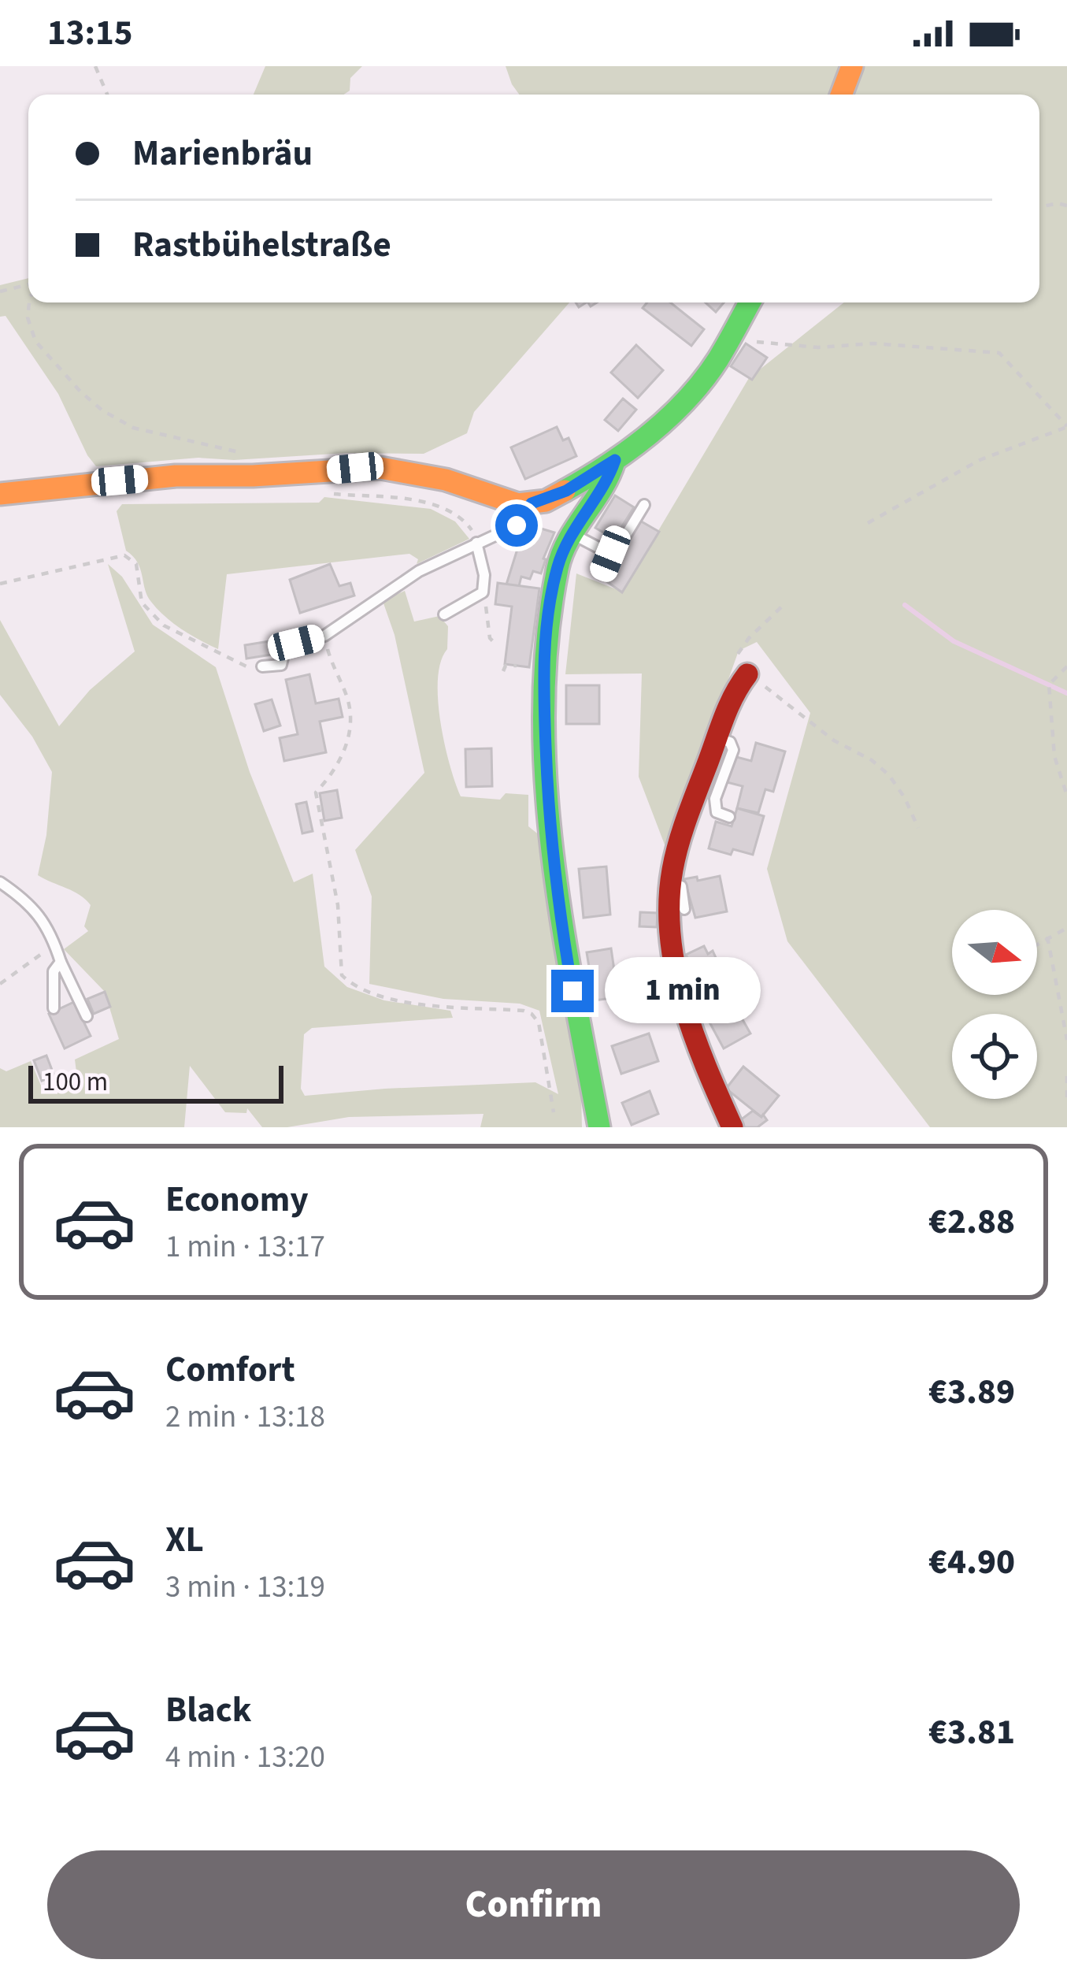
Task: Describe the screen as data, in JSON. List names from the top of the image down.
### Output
{
  "scale_bar": "100 m",
  "north": "right",
  "page": {
    "status": "13:15",
    "banner": ["Marienbräu", "Rastbühelstraße"],
    "bubble": "1 min",
    "scale": "100 m",
    "list": [
      {
        "name": "Economy",
        "note": "1 min · 13:17",
        "value": "€2.88"
      },
      {
        "name": "Comfort",
        "note": "2 min · 13:18",
        "value": "€3.89"
      },
      {
        "name": "XL",
        "note": "3 min · 13:19",
        "value": "€4.90"
      },
      {
        "name": "Black",
        "note": "4 min · 13:20",
        "value": "€3.81"
      }
    ],
    "buttons": "Confirm"
  }
}
